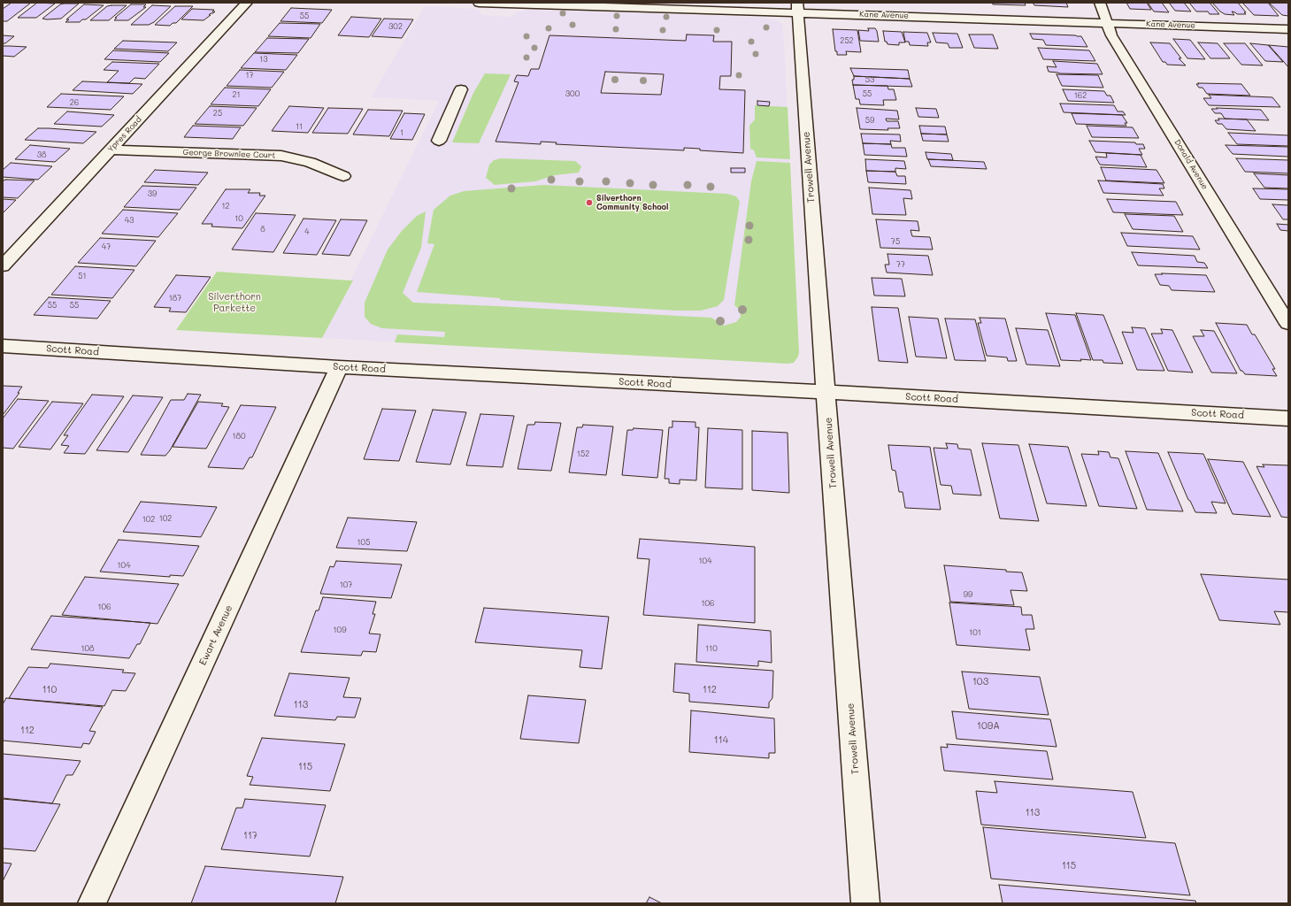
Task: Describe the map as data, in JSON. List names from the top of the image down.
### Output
{
  "streets": {
    "street": [
      "Kane Avenue",
      "Ypres Road",
      "George Brownlee Court",
      "Donald Avenue",
      "Trowell Avenue",
      "Scott Road",
      "Ewart Avenue"
    ]
  },
  "crossings": [
    ["Kane Avenue", "Donald Avenue"],
    ["Kane Avenue", "Trowell Avenue"],
    ["Ypres Road", "George Brownlee Court"],
    ["Trowell Avenue", "Scott Road"],
    ["Scott Road", "Ewart Avenue"]
  ],
  "parks": ["Silverthorn Parkette"],
  "places": ["Silverthorn Community School"],
  "house_numbers": [
    "55",
    "302",
    "252",
    "13",
    "17",
    "53",
    "300",
    "55",
    "21",
    "162",
    "26",
    "25",
    "59",
    "11",
    "1",
    "38",
    "39",
    "12",
    "10",
    "43",
    "8",
    "4",
    "75",
    "47",
    "77",
    "51",
    "187",
    "55",
    "55",
    "180",
    "152",
    "102",
    "102",
    "105",
    "104",
    "104",
    "107",
    "99",
    "106",
    "106",
    "109",
    "101",
    "108",
    "110",
    "103",
    "110",
    "112",
    "113",
    "109A",
    "112",
    "114",
    "115",
    "113",
    "117",
    "115"
  ]
}
